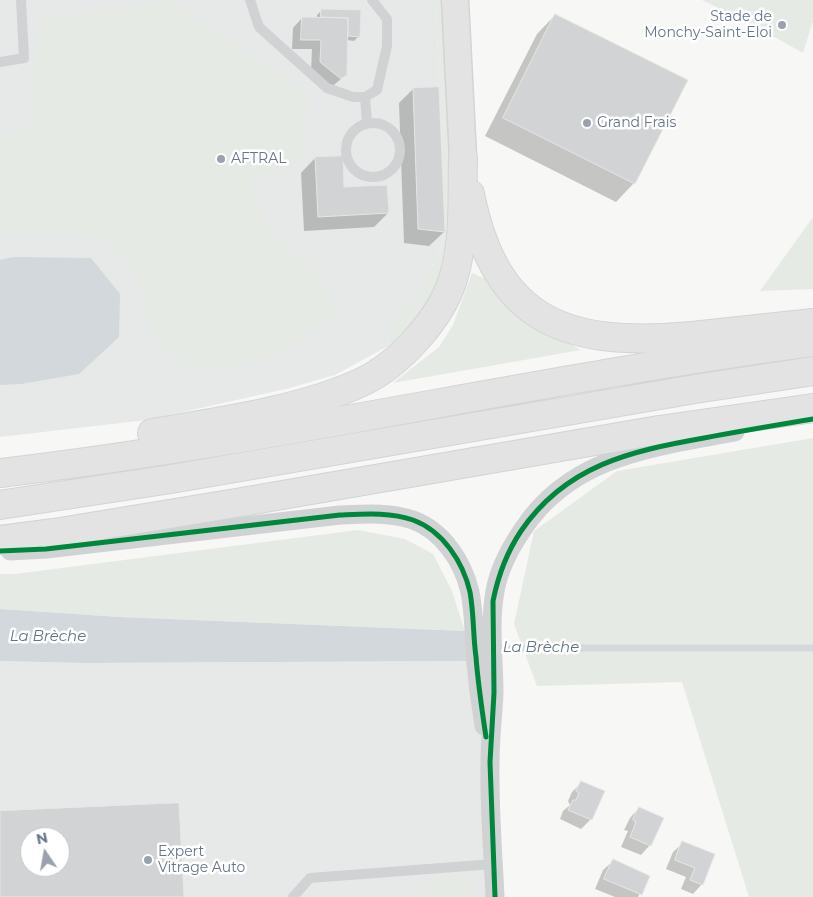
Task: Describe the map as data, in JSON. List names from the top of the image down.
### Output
{
  "water": ["La Brèche"],
  "places": [
    "Stade de Monchy-Saint-Eloi",
    "Grand Frais",
    "AFTRAL",
    "Expert Vitrage Auto"
  ],
  "north": "top"
}
